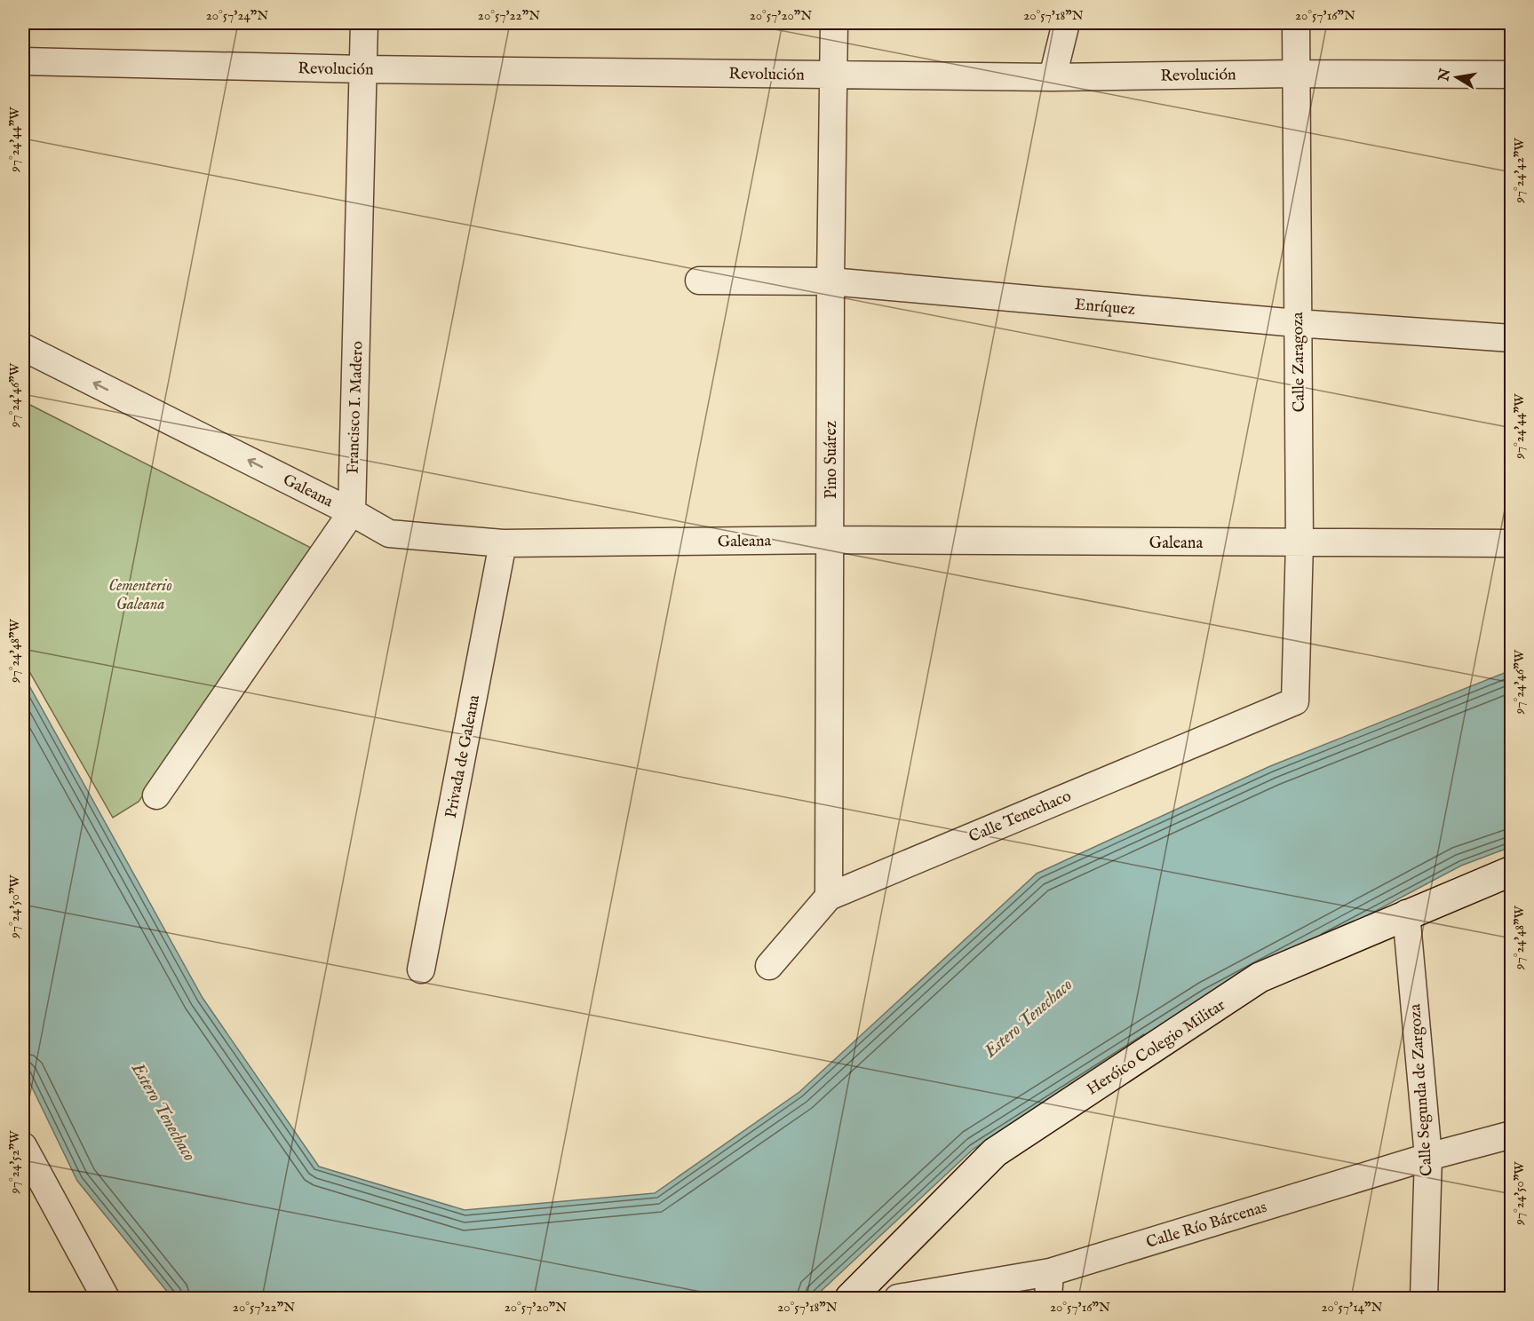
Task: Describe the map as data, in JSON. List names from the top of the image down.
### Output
{
  "streets": {
    "street": [
      "Revolución",
      "Enríquez",
      "Calle Zaragoza",
      "Francisco I. Madero",
      "Pino Suárez",
      "Galeana",
      "Privada de Galeana",
      "Calle Tenechaco",
      "Heróico Colegio Militar",
      "Calle Segunda de Zargoza",
      "Calle Río Bárcenas"
    ]
  },
  "crossings": [
    ["Revolución", "Calle Zaragoza"],
    ["Revolución", "Francisco I. Madero"],
    ["Revolución", "Pino Suárez"],
    ["Enríquez", "Calle Zaragoza"],
    ["Enríquez", "Pino Suárez"],
    ["Calle Zaragoza", "Galeana"],
    ["Calle Zaragoza", "Calle Tenechaco"],
    ["Francisco I. Madero", "Galeana"],
    ["Pino Suárez", "Galeana"],
    ["Pino Suárez", "Calle Tenechaco"],
    ["Galeana", "Privada de Galeana"],
    ["Heróico Colegio Militar", "Calle Segunda de Zargoza"],
    ["Calle Segunda de Zargoza", "Calle Río Bárcenas"]
  ],
  "water": ["Estero Tenechaco"],
  "parks": ["Cementerio Galeana"],
  "north": "left",
  "coordinates": [
    "20°57'24\"N",
    "20°57'22\"N",
    "20°57'20\"N",
    "20°57'18\"N",
    "20°57'16\"N",
    "97°24'44\"W",
    "97°24'42\"W",
    "97°24'46\"W",
    "97°24'48\"W",
    "97°24'50\"W",
    "97°24'52\"W",
    "20°57'14\"N"
  ]
}
